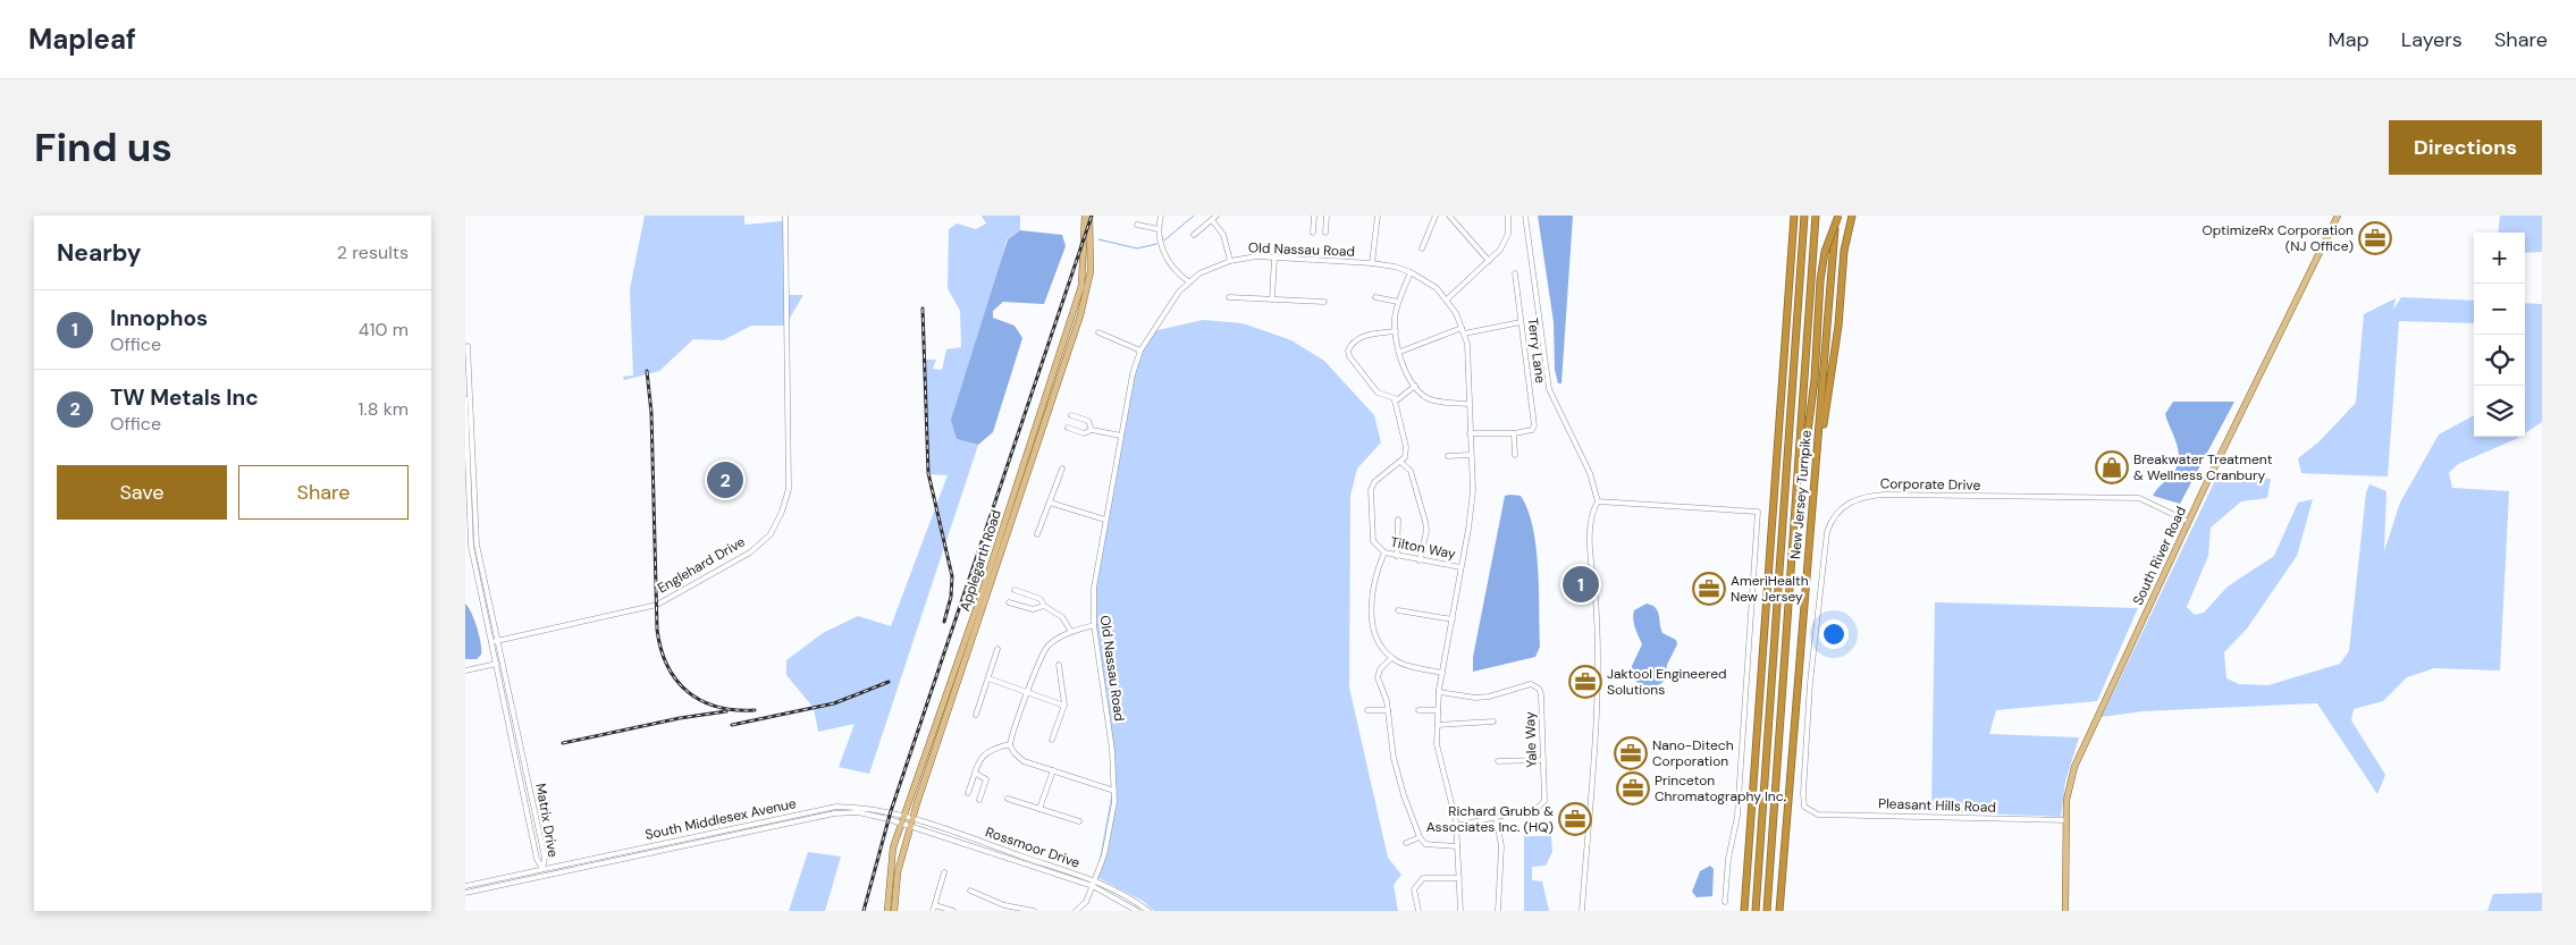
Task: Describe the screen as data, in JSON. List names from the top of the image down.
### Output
{
  "streets": {
    "highway": ["New Jersey Turnpike"],
    "main road": ["South River Road", "Applegarth Road"],
    "street": [
      "Old Nassau Road",
      "Terry Lane",
      "Corporate Drive",
      "Tilton Way",
      "Englehard Drive",
      "Yale Way",
      "Pleasant Hills Road",
      "South Middlesex Avenue",
      "Matrix Drive",
      "Rossmoor Drive"
    ]
  },
  "crossings": [
    ["Old Nassau Road", "Tilton Way"],
    ["Old Nassau Road", "Yale Way"],
    ["Old Nassau Road", "Rossmoor Drive"],
    ["Corporate Drive", "South River Road"],
    ["Corporate Drive", "Pleasant Hills Road"],
    ["South River Road", "Pleasant Hills Road"],
    ["Applegarth Road", "South Middlesex Avenue"],
    ["Applegarth Road", "Rossmoor Drive"],
    ["Englehard Drive", "Matrix Drive"],
    ["South Middlesex Avenue", "Matrix Drive"],
    ["South Middlesex Avenue", "Rossmoor Drive"]
  ],
  "places": {
    "office": [
      "OptimizeRx Corporation (NJ Office)",
      "AmeriHealth New Jersey",
      "Jaktool Engineered Solutions",
      "Nano-Ditech Corporation",
      "Princeton Chromatography Inc.",
      "Richard Grubb & Associates Inc. (HQ)"
    ],
    "shop": ["Breakwater Treatment & Wellness Cranbury"]
  },
  "page": {
    "header": "Mapleaf",
    "nav": ["Map", "Layers", "Share"],
    "buttons": [
      "Directions",
      ["Save", "Share"]
    ],
    "title": "Find us",
    "heading": ["Nearby", "2 results"],
    "map_buttons": ["+", "−"],
    "list": [
      {
        "mark": "1",
        "name": "Innophos",
        "note": "Office",
        "value": "410 m"
      },
      {
        "mark": "2",
        "name": "TW Metals Inc",
        "note": "Office",
        "value": "1.8 km"
      }
    ],
    "pins": ["2", "1"]
  }
}
